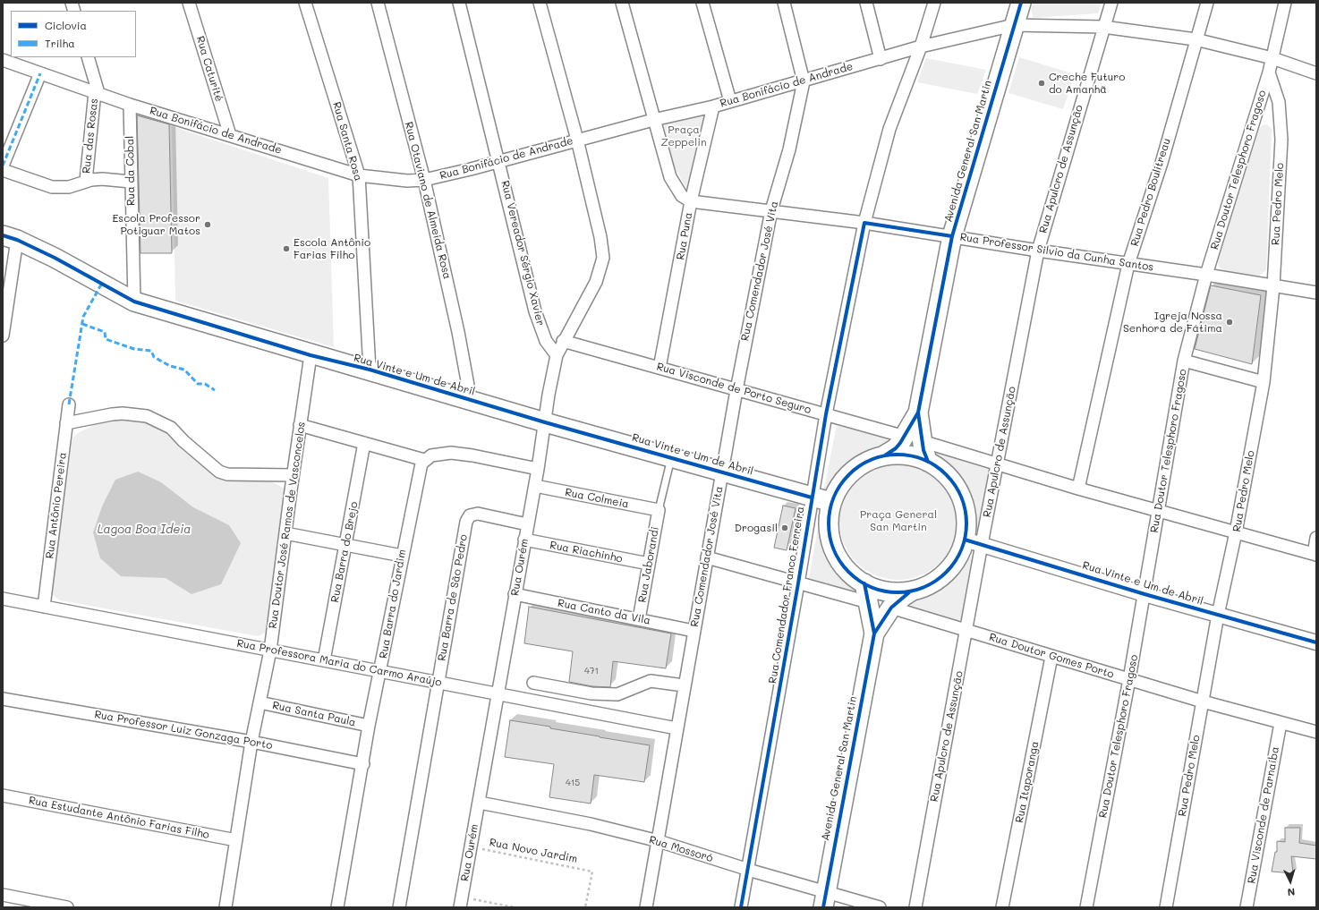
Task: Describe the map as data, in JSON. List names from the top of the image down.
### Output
{
  "streets": {
    "main road": ["Avenida General San Martin", "Rua Vinte e Um de Abril"],
    "street": [
      "Rua Caturité",
      "Rua Bonifácio de Andrade",
      "Rua das Rosas",
      "Rua Santa Rosa",
      "Rua Apulcro de Assunção",
      "Rua Doutor Telesphoro Fragoso",
      "Rua da Cobal",
      "Rua Pedro Boulitreau",
      "Rua Otaviano de Almeida Rosa",
      "Rua Pedro Melo",
      "Rua Puna",
      "Rua Professor Silvio da Cunha Santos",
      "Rua Vereador Sérgio Xavier",
      "Rua Comendador José Vita",
      "Rua Visconde de Porto Seguro",
      "Rua Colmeia",
      "Rua Antônio Pereira",
      "Rua Doutor José Ramos de Vasconcelos",
      "Rua Barra do Brejo",
      "Rua Riachinho",
      "Rua Jaborandi",
      "Rua Ourém",
      "Rua Comendador Franco Ferreira",
      "Rua Barra de São Pedro",
      "Rua Barra do Jardim",
      "Rua Canto da Vila",
      "Rua Doutor Gomes Porto",
      "Rua Professora Maria do Carmo Araújo",
      "Rua Santa Paula",
      "Rua Professor Luiz Gonzaga Porto",
      "Rua Itaporanga",
      "Rua Visconde de Parnaíba",
      "Rua Estudante Antônio Farias Filho",
      "Rua Mossoró"
    ],
    "path": ["Rua Novo Jardim"]
  },
  "crossings": [
    ["Rua Caturité", "Rua Bonifácio de Andrade"],
    ["Rua Bonifácio de Andrade", "Rua das Rosas"],
    ["Rua Bonifácio de Andrade", "Rua Santa Rosa"],
    ["Rua Bonifácio de Andrade", "Avenida General San Martin"],
    ["Rua Bonifácio de Andrade", "Rua Apulcro de Assunção"],
    ["Rua Bonifácio de Andrade", "Rua Doutor Telesphoro Fragoso"],
    ["Rua Bonifácio de Andrade", "Rua da Cobal"],
    ["Rua Bonifácio de Andrade", "Rua Pedro Boulitreau"],
    ["Rua Bonifácio de Andrade", "Rua Otaviano de Almeida Rosa"],
    ["Rua Bonifácio de Andrade", "Rua Puna"],
    ["Rua Bonifácio de Andrade", "Rua Vereador Sérgio Xavier"],
    ["Rua Bonifácio de Andrade", "Rua Comendador José Vita"],
    ["Rua Bonifácio de Andrade", "Rua Ourém"],
    ["Rua Bonifácio de Andrade", "Rua Comendador Franco Ferreira"],
    ["Rua Santa Rosa", "Rua Vinte e Um de Abril"],
    ["Avenida General San Martin", "Rua Professor Silvio da Cunha Santos"],
    ["Avenida General San Martin", "Rua Visconde de Porto Seguro"],
    ["Avenida General San Martin", "Rua Doutor Gomes Porto"],
    ["Avenida General San Martin", "Rua Mossoró"],
    ["Rua Apulcro de Assunção", "Rua Professor Silvio da Cunha Santos"],
    ["Rua Apulcro de Assunção", "Rua Vinte e Um de Abril"],
    ["Rua Apulcro de Assunção", "Rua Visconde de Porto Seguro"],
    ["Rua Apulcro de Assunção", "Rua Doutor Gomes Porto"],
    ["Rua Doutor Telesphoro Fragoso", "Rua Pedro Melo"],
    ["Rua Doutor Telesphoro Fragoso", "Rua Professor Silvio da Cunha Santos"],
    ["Rua Doutor Telesphoro Fragoso", "Rua Vinte e Um de Abril"],
    ["Rua Doutor Telesphoro Fragoso", "Rua Visconde de Porto Seguro"],
    ["Rua Doutor Telesphoro Fragoso", "Rua Doutor Gomes Porto"],
    ["Rua da Cobal", "Rua Vinte e Um de Abril"],
    ["Rua Pedro Boulitreau", "Rua Professor Silvio da Cunha Santos"],
    ["Rua Pedro Boulitreau", "Rua Visconde de Porto Seguro"],
    ["Rua Otaviano de Almeida Rosa", "Rua Vinte e Um de Abril"],
    ["Rua Pedro Melo", "Rua Professor Silvio da Cunha Santos"],
    ["Rua Pedro Melo", "Rua Vinte e Um de Abril"],
    ["Rua Pedro Melo", "Rua Visconde de Porto Seguro"],
    ["Rua Pedro Melo", "Rua Doutor Gomes Porto"],
    ["Rua Puna", "Rua Professor Silvio da Cunha Santos"],
    ["Rua Puna", "Rua Visconde de Porto Seguro"],
    ["Rua Professor Silvio da Cunha Santos", "Rua Comendador José Vita"],
    ["Rua Professor Silvio da Cunha Santos", "Rua Comendador Franco Ferreira"],
    ["Rua Vereador Sérgio Xavier", "Rua Ourém"],
    ["Rua Comendador José Vita", "Rua Vinte e Um de Abril"],
    ["Rua Comendador José Vita", "Rua Visconde de Porto Seguro"],
    ["Rua Comendador José Vita", "Rua Canto da Vila"],
    ["Rua Comendador José Vita", "Rua Professora Maria do Carmo Araújo"],
    ["Rua Comendador José Vita", "Rua Mossoró"],
    ["Rua Vinte e Um de Abril", "Rua Doutor José Ramos de Vasconcelos"],
    ["Rua Vinte e Um de Abril", "Rua Ourém"],
    ["Rua Vinte e Um de Abril", "Rua Comendador Franco Ferreira"],
    ["Rua Visconde de Porto Seguro", "Rua Ourém"],
    ["Rua Visconde de Porto Seguro", "Rua Comendador Franco Ferreira"],
    ["Rua Colmeia", "Rua Jaborandi"],
    ["Rua Colmeia", "Rua Ourém"],
    ["Rua Antônio Pereira", "Rua Doutor José Ramos de Vasconcelos"],
    ["Rua Antônio Pereira", "Rua Professora Maria do Carmo Araújo"],
    ["Rua Doutor José Ramos de Vasconcelos", "Rua Professora Maria do Carmo Araújo"],
    ["Rua Doutor José Ramos de Vasconcelos", "Rua Santa Paula"],
    ["Rua Doutor José Ramos de Vasconcelos", "Rua Professor Luiz Gonzaga Porto"],
    ["Rua Doutor José Ramos de Vasconcelos", "Rua Estudante Antônio Farias Filho"],
    ["Rua Barra do Brejo", "Rua Professora Maria do Carmo Araújo"],
    ["Rua Riachinho", "Rua Jaborandi"],
    ["Rua Riachinho", "Rua Ourém"],
    ["Rua Jaborandi", "Rua Canto da Vila"],
    ["Rua Ourém", "Rua Barra de São Pedro"],
    ["Rua Ourém", "Rua Canto da Vila"],
    ["Rua Ourém", "Rua Professora Maria do Carmo Araújo"],
    ["Rua Ourém", "Rua Mossoró"],
    ["Rua Ourém", "Rua Novo Jardim"],
    ["Rua Comendador Franco Ferreira", "Rua Mossoró"],
    ["Rua Barra de São Pedro", "Rua Professora Maria do Carmo Araújo"],
    ["Rua Barra do Jardim", "Rua Professora Maria do Carmo Araújo"],
    ["Rua Barra do Jardim", "Rua Santa Paula"],
    ["Rua Barra do Jardim", "Rua Professor Luiz Gonzaga Porto"],
    ["Rua Doutor Gomes Porto", "Rua Itaporanga"],
    ["Rua Doutor Gomes Porto", "Rua Visconde de Parnaíba"]
  ],
  "water": ["Lagoa Boa Ideia"],
  "parks": ["Praça Zeppelin", "Praça General San Martin"],
  "places": [
    "Creche Futuro do Amanhã",
    "Escola Professor Potiguar Matos",
    "Escola Antônio Farias Filho",
    "Igreja Nossa Senhora de Fátima",
    "Drogasil"
  ],
  "house_numbers": ["471", "415"],
  "legend": ["Ciclovia", "Trilha"],
  "north": "bottom"
}
